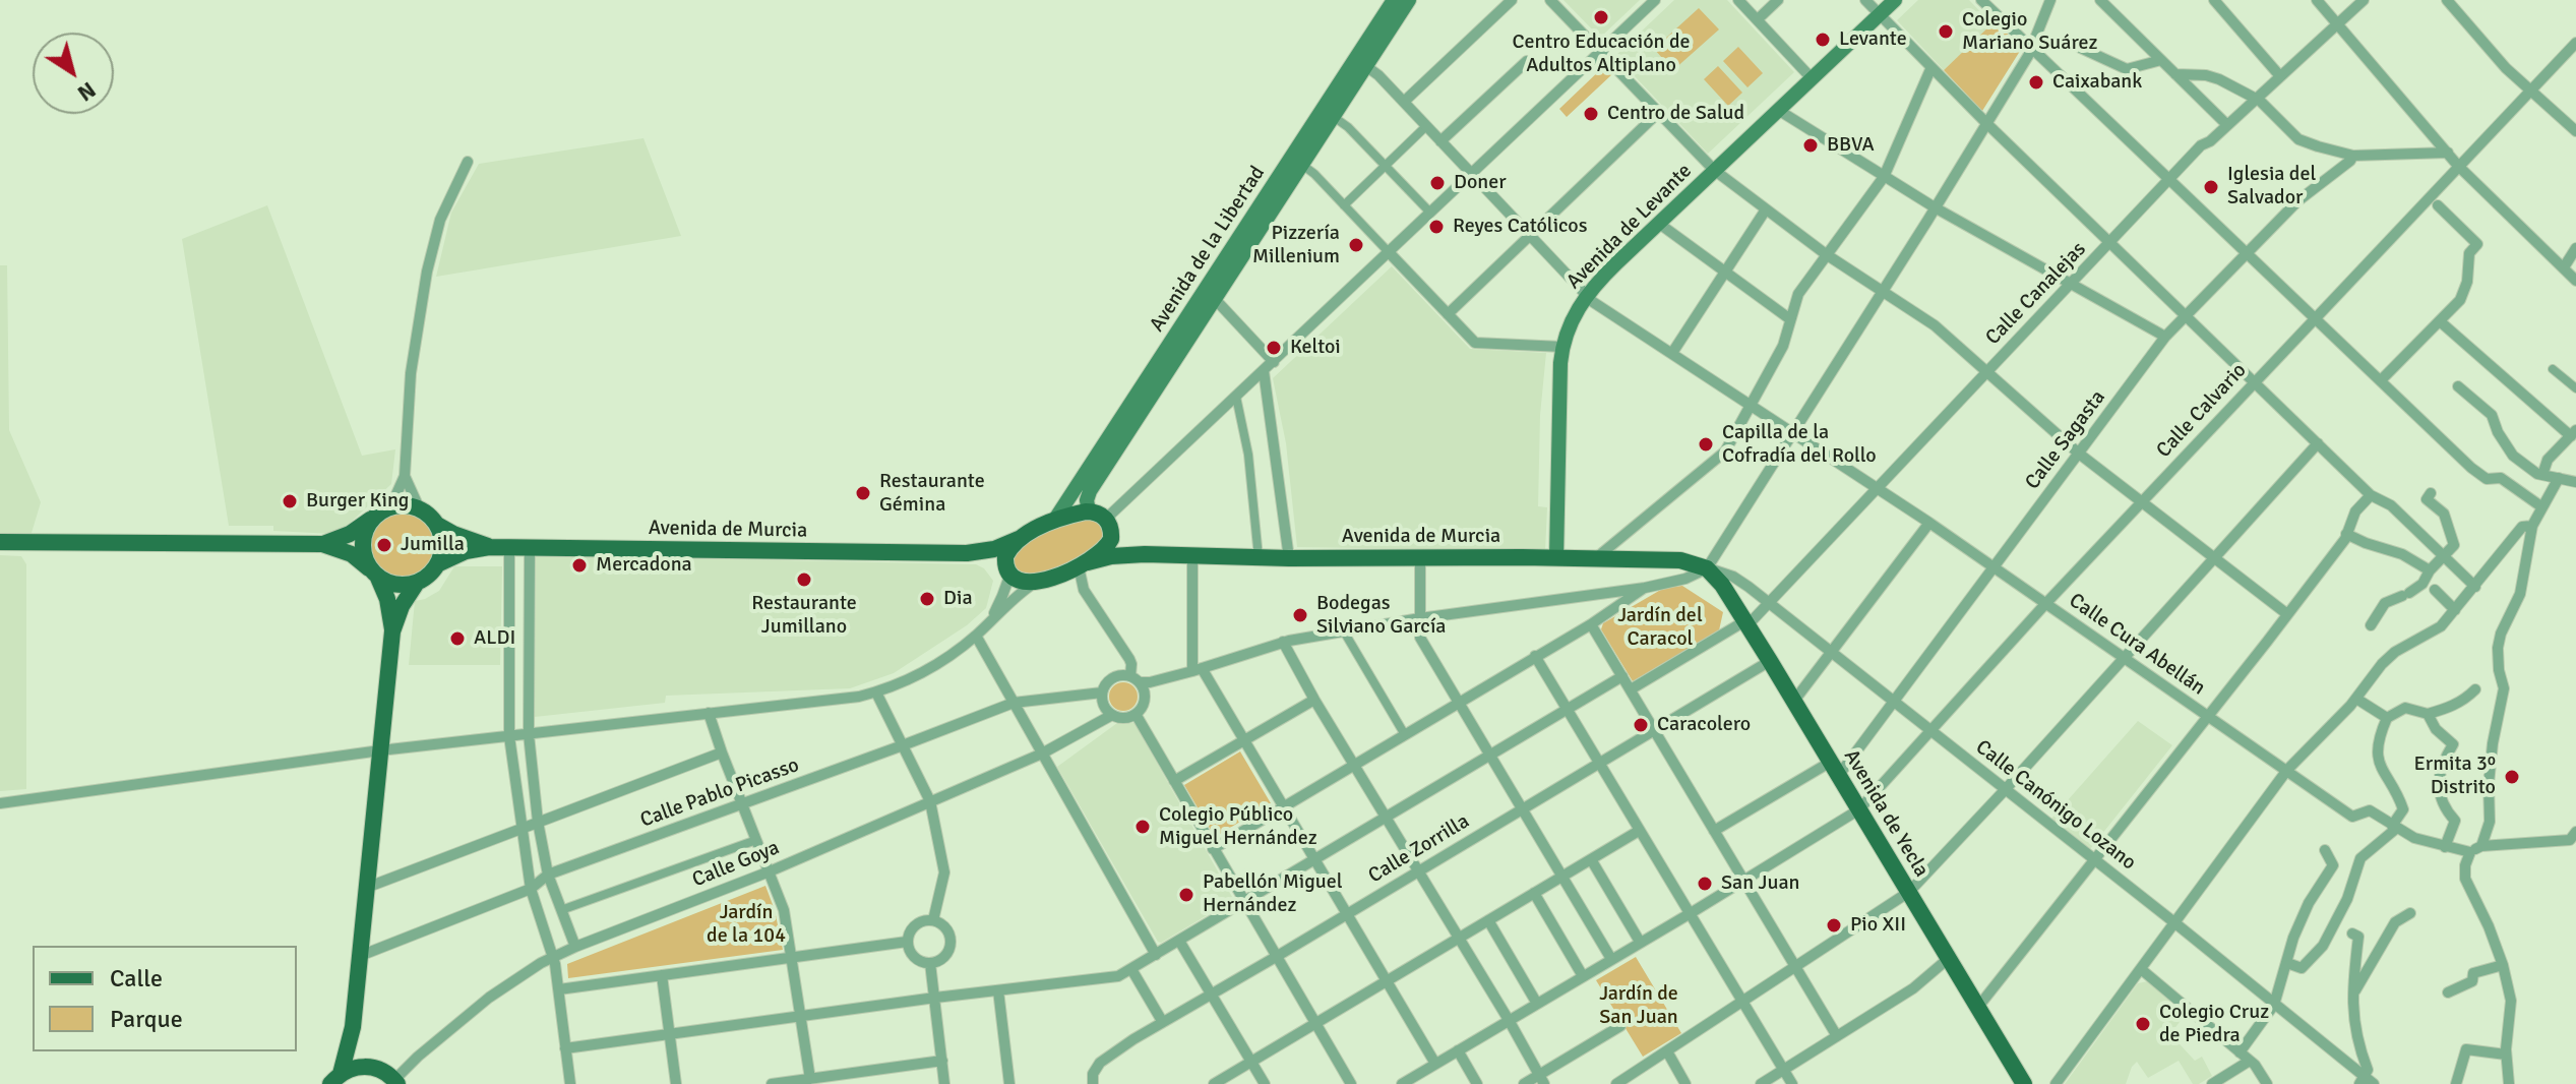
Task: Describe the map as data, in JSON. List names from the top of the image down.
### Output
{
  "streets": {
    "main road": [
      "Avenida de Levante",
      "Avenida de la Libertad",
      "Avenida de Murcia",
      "Avenida de Yecla"
    ],
    "street": [
      "Calle Canalejas",
      "Calle Calvario",
      "Calle Sagasta",
      "Calle Cura Abellán",
      "Calle Pablo Picasso",
      "Calle Canónigo Lozano",
      "Calle Zorrilla",
      "Calle Goya"
    ]
  },
  "crossings": [
    ["Avenida de Levante", "Avenida de Murcia"],
    ["Avenida de Levante", "Calle Cura Abellán"],
    ["Avenida de la Libertad", "Calle Cura Abellán"],
    ["Calle Canalejas", "Calle Cura Abellán"],
    ["Calle Canalejas", "Calle Canónigo Lozano"],
    ["Calle Canalejas", "Avenida de Yecla"],
    ["Calle Calvario", "Calle Cura Abellán"],
    ["Calle Calvario", "Calle Canónigo Lozano"],
    ["Calle Calvario", "Avenida de Yecla"],
    ["Calle Sagasta", "Calle Cura Abellán"],
    ["Calle Sagasta", "Calle Canónigo Lozano"],
    ["Calle Sagasta", "Avenida de Yecla"],
    ["Avenida de Murcia", "Calle Canónigo Lozano"],
    ["Avenida de Murcia", "Avenida de Yecla"],
    ["Calle Pablo Picasso", "Calle Goya"],
    ["Calle Canónigo Lozano", "Avenida de Yecla"],
    ["Avenida de Yecla", "Calle Zorrilla"]
  ],
  "parks": ["Jardín del Caracol", "Jardín de la 104", "Jardín de San Juan"],
  "places": [
    "Centro Educación de Adultos Altiplano",
    "Colegio Mariano Suárez",
    "Levante",
    "Caixabank",
    "Centro de Salud",
    "BBVA",
    "Doner",
    "Iglesia del Salvador",
    "Reyes Católicos",
    "Pizzería Millenium",
    "Keltoi",
    "Capilla de la Cofradía del Rollo",
    "Restaurante Gémina",
    "Burger King",
    "Jumilla",
    "Mercadona",
    "Restaurante Jumillano",
    "Dia",
    "Bodegas Silviano García",
    "ALDI",
    "Caracolero",
    "Ermita 3º Distrito",
    "Colegio Público Miguel Hernández",
    "San Juan",
    "Pabellón Miguel Hernández",
    "Pio XII",
    "Colegio Cruz de Piedra"
  ],
  "legend": ["Calle", "Parque"],
  "north": "bottom right"
}
